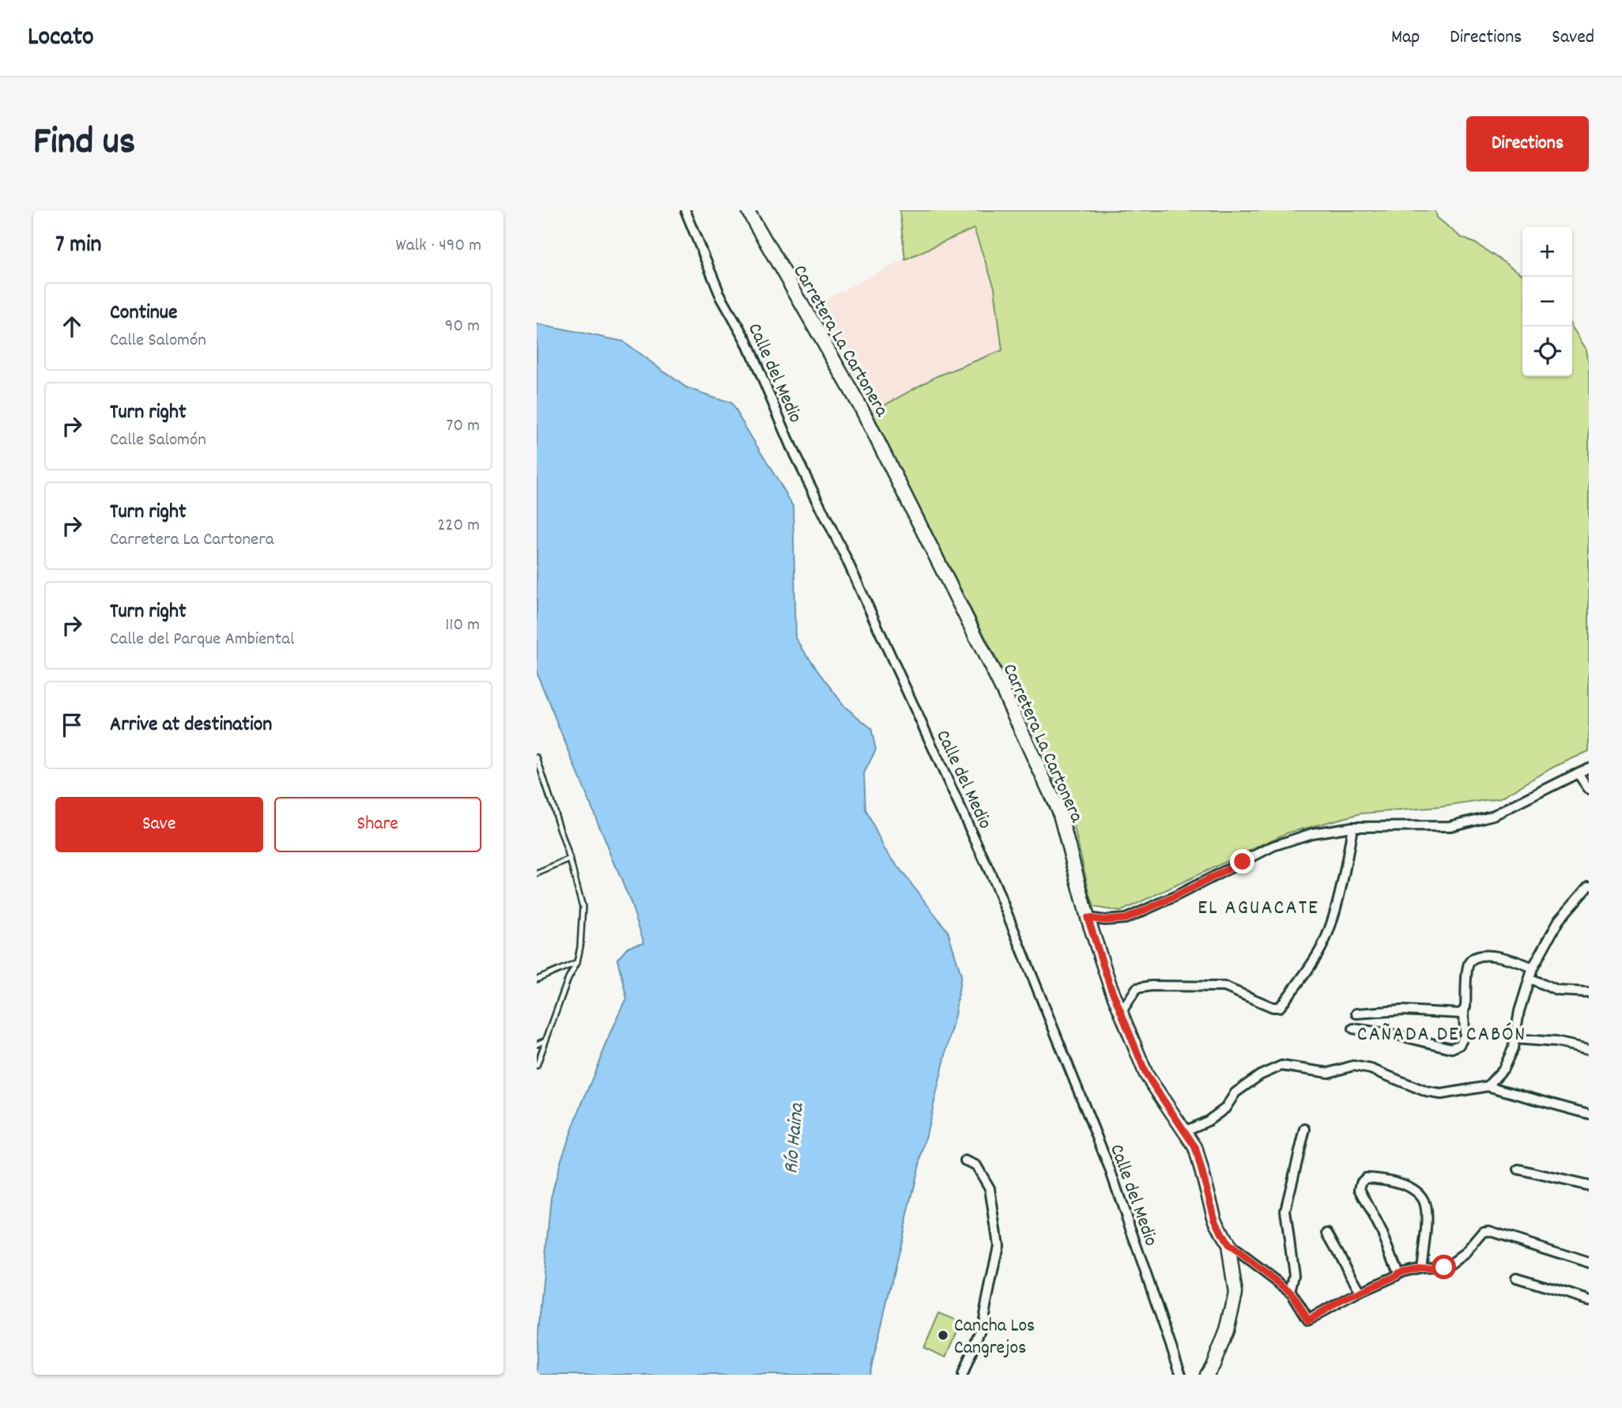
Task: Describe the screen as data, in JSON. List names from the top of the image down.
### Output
{
  "streets": {
    "street": ["Carretera La Cartonera", "Calle del Medio"]
  },
  "districts": ["EL AGUACATE", "CAÑADA DE CABÓN"],
  "water": ["Río Haina"],
  "places": ["Cancha Los Cangrejos"],
  "page": {
    "header": "Locato",
    "nav": ["Map", "Directions", "Saved"],
    "title": "Find us",
    "buttons": [
      "Directions",
      ["Save", "Share"]
    ],
    "heading": ["7 min", "Walk · 490 m"],
    "map_buttons": ["+", "−"],
    "list": [
      ["Continue", "Calle Salomón", "90 m"],
      ["Turn right", "Calle Salomón", "70 m"],
      ["Turn right", "Carretera La Cartonera", "220 m"],
      ["Turn right", "Calle del Parque Ambiental", "110 m"],
      "Arrive at destination"
    ]
  }
}
